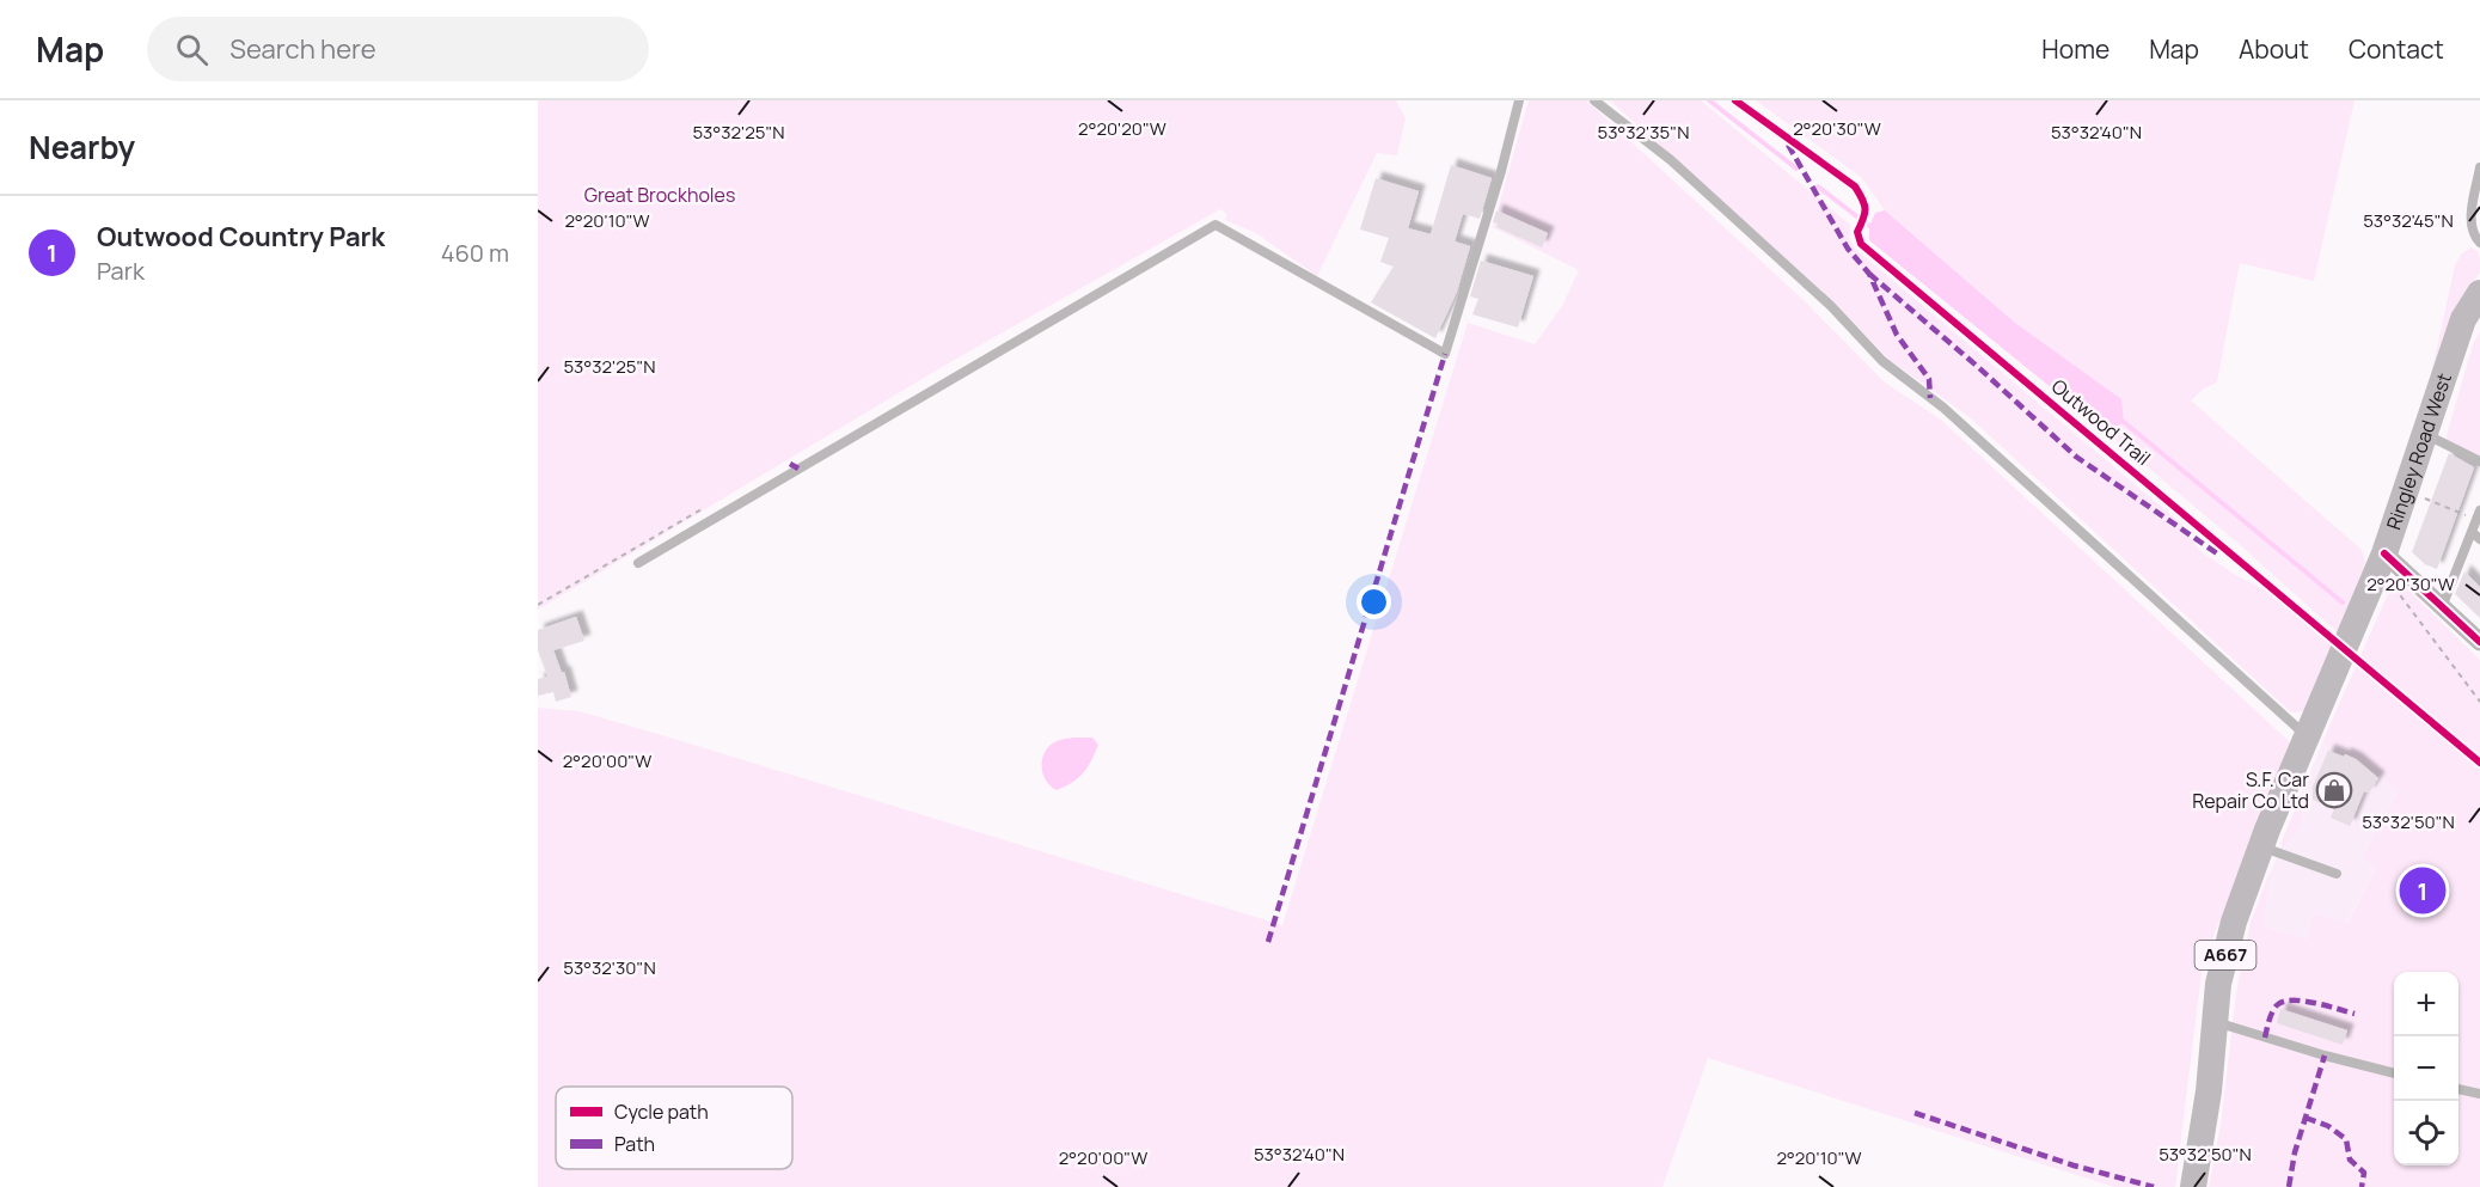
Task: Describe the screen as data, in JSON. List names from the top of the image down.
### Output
{
  "streets": {
    "main road": ["Ringley Road West", "A667"],
    "cycle path": ["Outwood Trail"]
  },
  "parks": ["Great Brockholes"],
  "places": {
    "shop": ["S.F. Car Repair Co Ltd"]
  },
  "legend": ["Cycle path", "Path"],
  "page": {
    "header": "Map",
    "search": "Search here",
    "nav": [
      "Home",
      "Map",
      "About",
      "Contact"
    ],
    "heading": "Nearby",
    "list": [
      {
        "mark": "1",
        "name": "Outwood Country Park",
        "note": "Park",
        "value": "460 m"
      }
    ],
    "pins": "1",
    "map_buttons": ["+", "−"]
  },
  "coordinates": [
    "2°20'20\"W",
    "2°20'30\"W",
    "53°32'25\"N",
    "53°32'35\"N",
    "53°32'40\"N",
    "53°32'45\"N",
    "2°20'10\"W",
    "2°20'00\"W",
    "53°32'50\"N",
    "53°32'30\"N"
  ]
}
